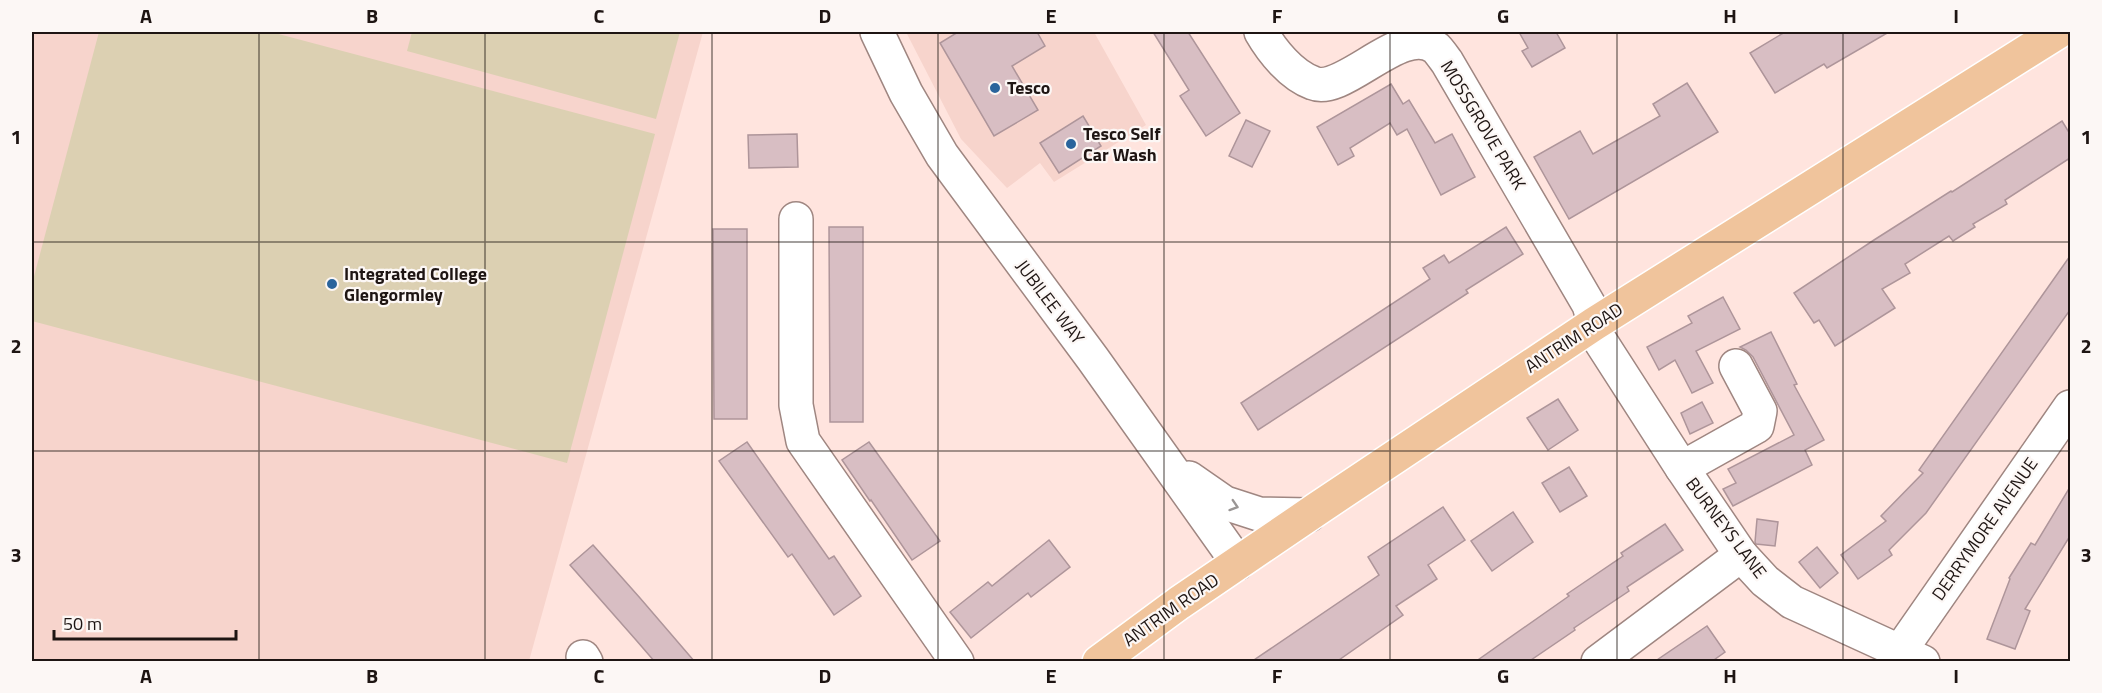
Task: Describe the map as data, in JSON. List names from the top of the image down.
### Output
{
  "streets": {
    "main road": ["ANTRIM ROAD"],
    "street": [
      "MOSSGROVE PARK",
      "JUBILEE WAY",
      "BURNEYS LANE",
      "DERRYMORE AVENUE"
    ]
  },
  "crossings": [
    ["MOSSGROVE PARK", "ANTRIM ROAD"],
    ["MOSSGROVE PARK", "BURNEYS LANE"],
    ["JUBILEE WAY", "ANTRIM ROAD"],
    ["ANTRIM ROAD", "BURNEYS LANE"],
    ["BURNEYS LANE", "DERRYMORE AVENUE"]
  ],
  "places": ["Tesco", "Tesco Self Car Wash", "Integrated College Glengormley"],
  "scale_bar": "50 m",
  "grid": {
    "columns": [
      "A",
      "B",
      "C",
      "D",
      "E",
      "F",
      "G",
      "H",
      "I"
    ],
    "rows": ["1", "2", "3"]
  }
}
